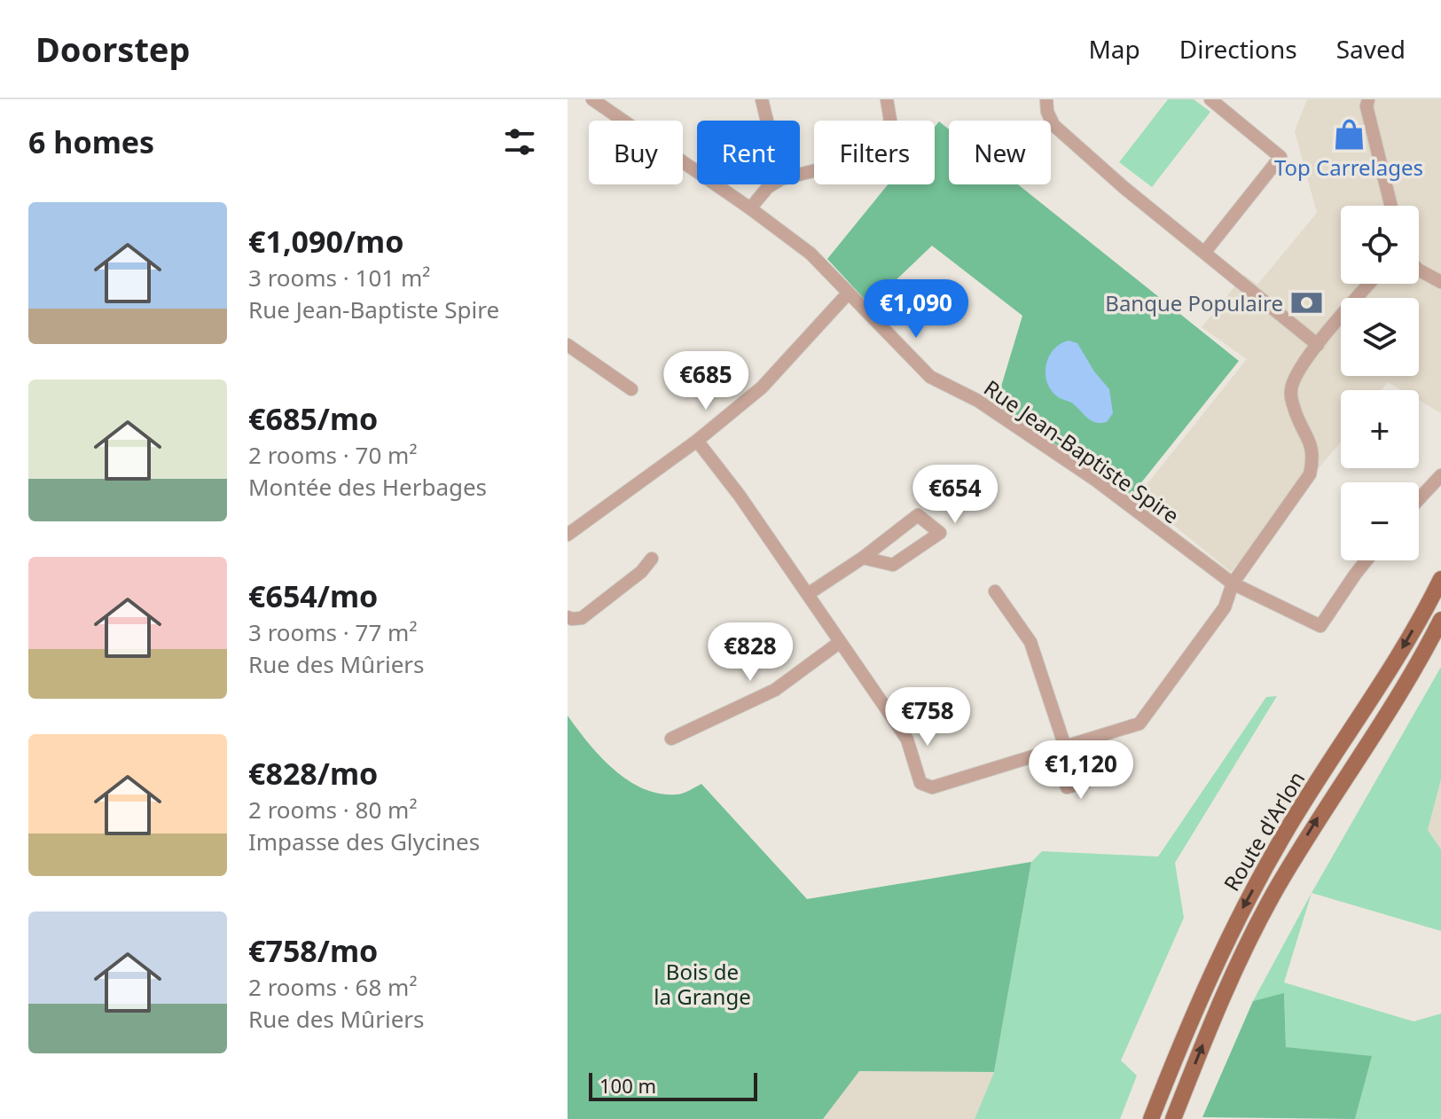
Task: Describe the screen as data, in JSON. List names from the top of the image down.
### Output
{
  "streets": {
    "main road": ["Route d'Arlon"],
    "street": ["Rue Jean-Baptiste Spire"]
  },
  "parks": ["Bois de la Grange"],
  "places": {
    "shop": ["Top Carrelages"],
    "bank": ["Banque Populaire"]
  },
  "scale_bar": "100 m",
  "page": {
    "header": "Doorstep",
    "nav": ["Map", "Directions", "Saved"],
    "heading": "6 homes",
    "chip": [
      "Buy",
      "Rent",
      "Filters",
      "New"
    ],
    "list": [
      {
        "name": "€1,090/mo",
        "note": "3 rooms · 101 m² · Rue Jean-Baptiste Spire"
      },
      {
        "name": "€685/mo",
        "note": "2 rooms · 70 m² · Montée des Herbages"
      },
      {
        "name": "€654/mo",
        "note": "3 rooms · 77 m² · Rue des Mûriers"
      },
      {
        "name": "€828/mo",
        "note": "2 rooms · 80 m² · Impasse des Glycines"
      },
      {
        "name": "€758/mo",
        "note": "2 rooms · 68 m² · Rue des Mûriers"
      }
    ],
    "map_buttons": ["+", "−"],
    "price": [
      "€1,090",
      "€685",
      "€654",
      "€828",
      "€758",
      "€1,120"
    ],
    "scale": "100 m"
  }
}
